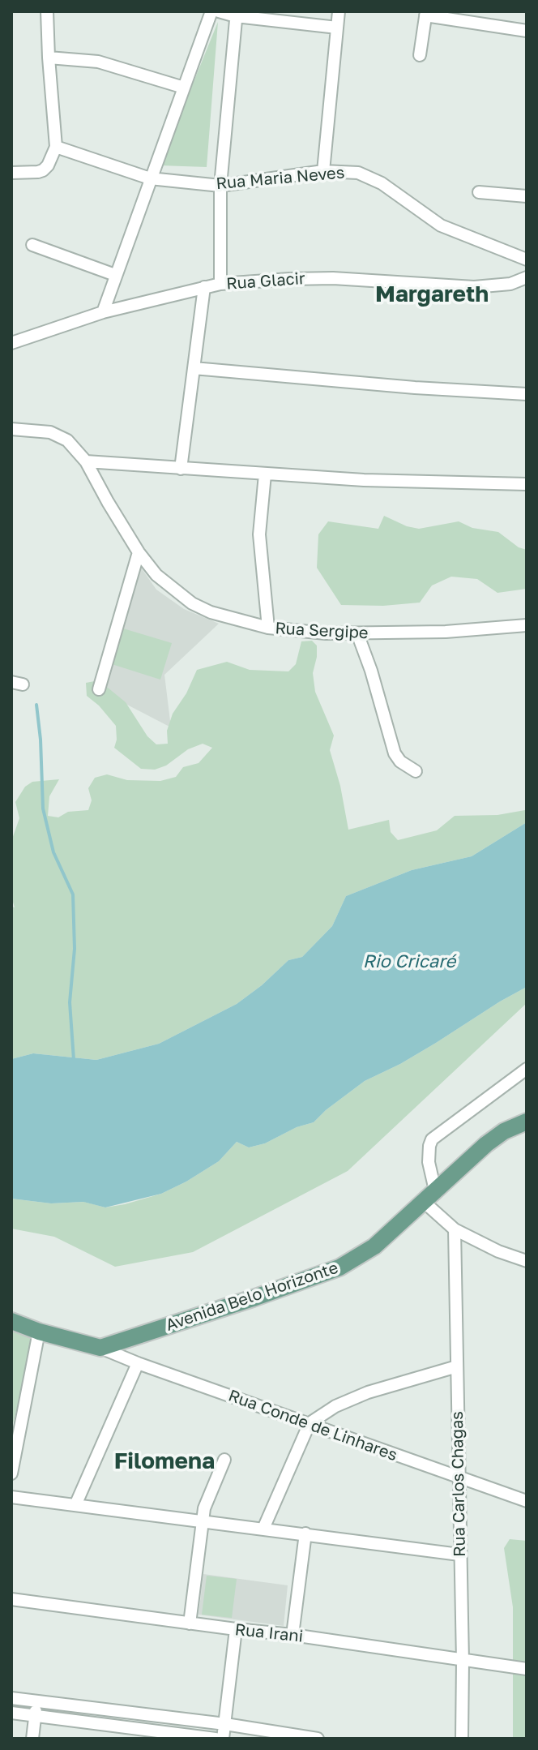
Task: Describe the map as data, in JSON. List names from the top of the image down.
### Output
{
  "streets": {
    "main road": ["Avenida Belo Horizonte"],
    "street": [
      "Rua Maria Neves",
      "Rua Glacir",
      "Rua Sergipe",
      "Rua Conde de Linhares",
      "Rua Carlos Chagas",
      "Rua Irani"
    ]
  },
  "crossings": [
    ["Avenida Belo Horizonte", "Rua Conde de Linhares"],
    ["Rua Conde de Linhares", "Rua Carlos Chagas"],
    ["Rua Carlos Chagas", "Rua Irani"]
  ],
  "districts": ["Margareth", "Filomena"],
  "water": ["Rio Cricaré"]
}
